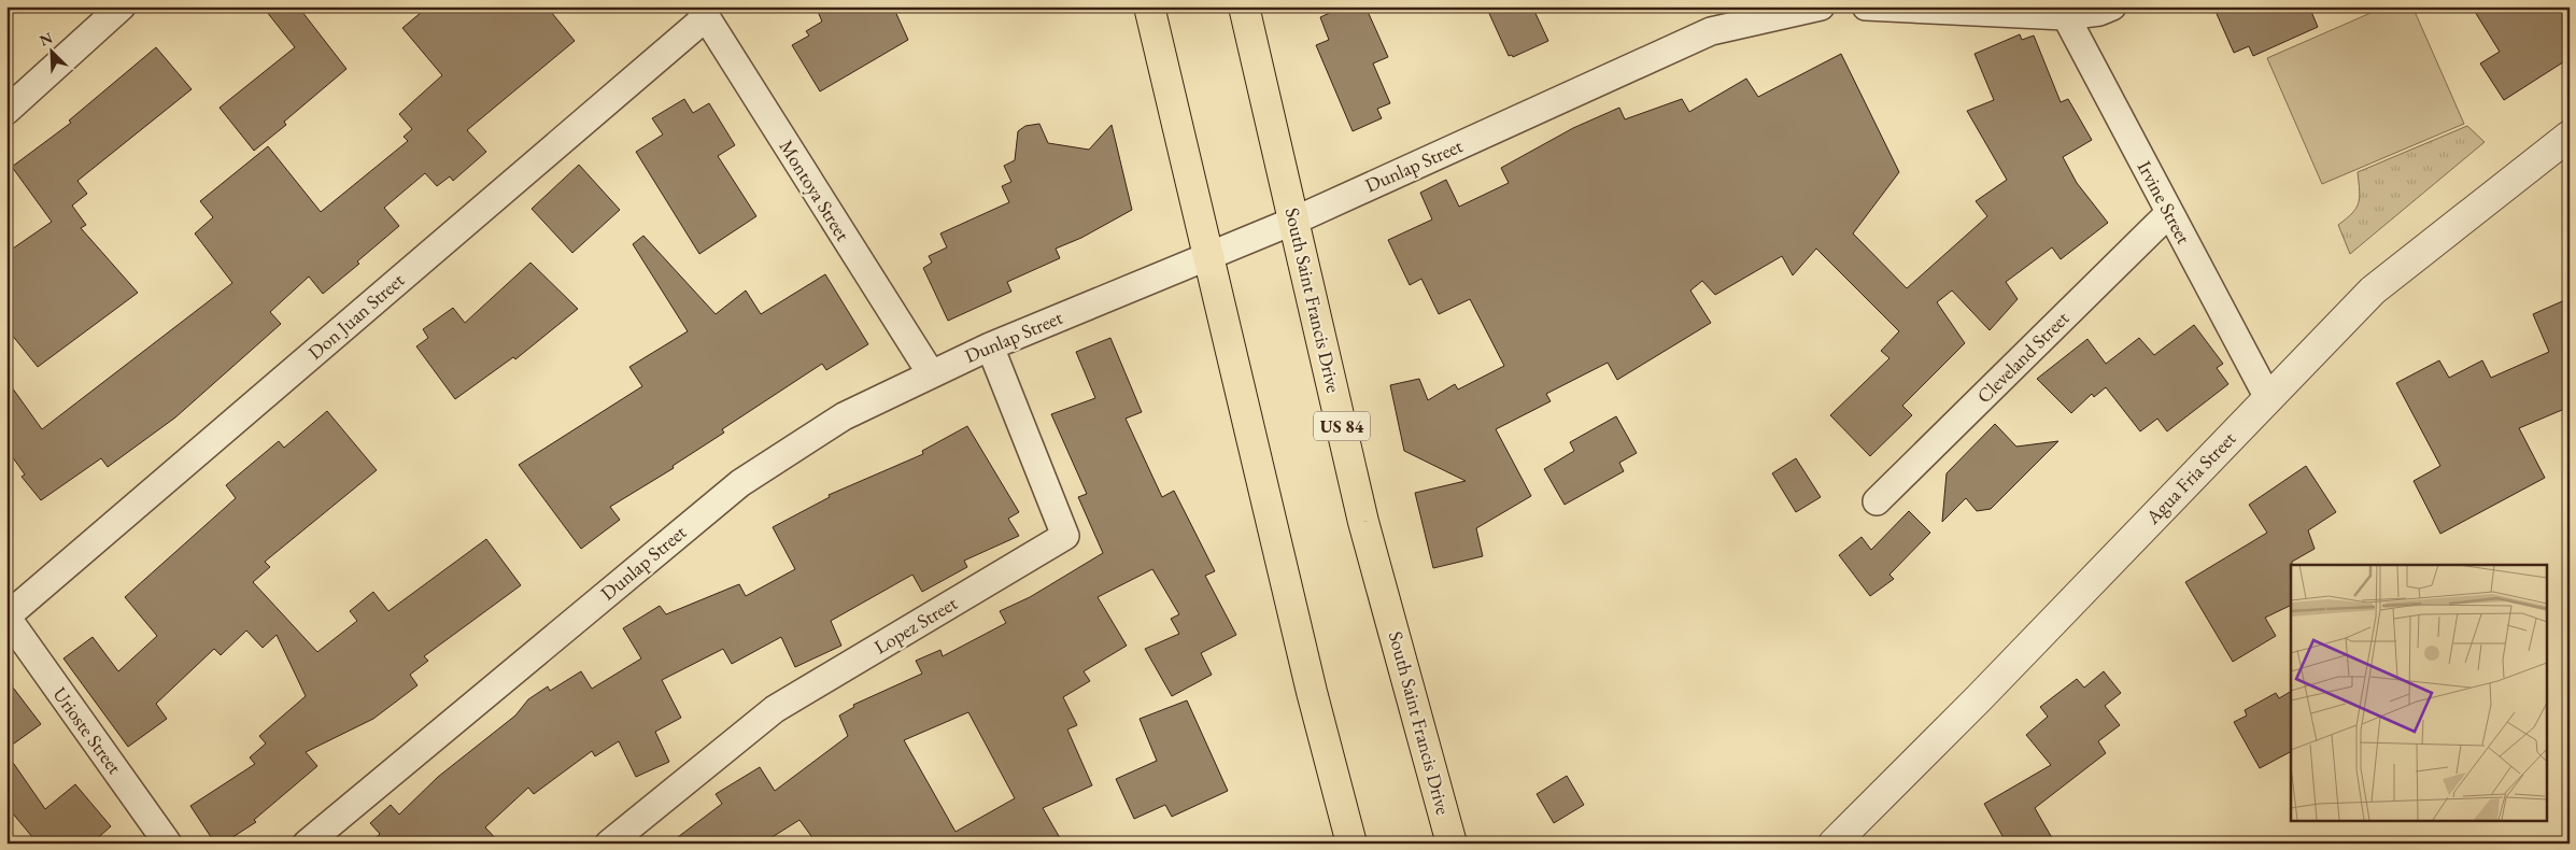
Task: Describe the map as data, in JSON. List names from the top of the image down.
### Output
{
  "streets": {
    "highway": ["South Saint Francis Drive", "US 84"],
    "street": [
      "Dunlap Street",
      "Montoya Street",
      "Irvine Street",
      "Don Juan Street",
      "Cleveland Street",
      "Agua Fria Street",
      "Lopez Street",
      "Urioste Street"
    ]
  },
  "crossings": [
    ["Dunlap Street", "Montoya Street"],
    ["Dunlap Street", "South Saint Francis Drive"],
    ["Dunlap Street", "Lopez Street"],
    ["Montoya Street", "Don Juan Street"],
    ["Irvine Street", "Cleveland Street"],
    ["Irvine Street", "Agua Fria Street"],
    ["Don Juan Street", "Urioste Street"]
  ],
  "north": "top left"
}
